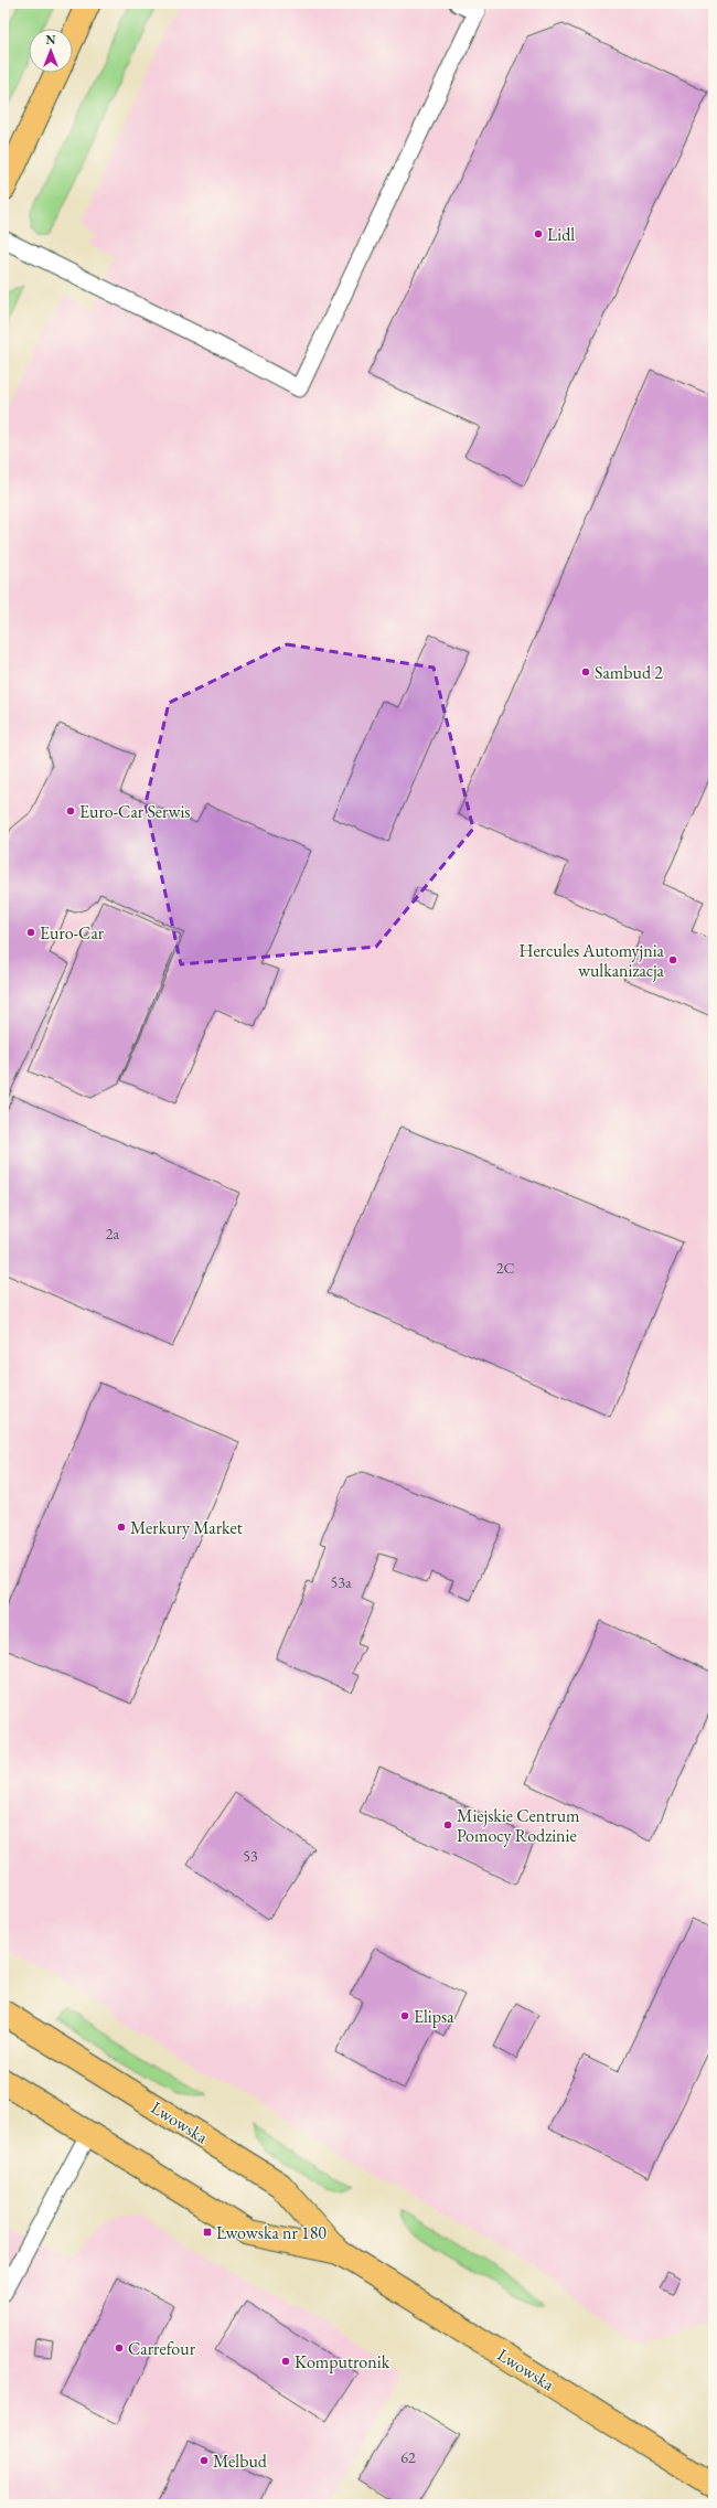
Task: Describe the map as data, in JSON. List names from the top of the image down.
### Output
{
  "streets": {
    "highway": ["Lwowska"]
  },
  "places": {
    "other": [
      "Lidl",
      "Sambud 2",
      "Euro-Car Serwis",
      "Euro-Car",
      "Hercules Automyjnia wulkanizacja",
      "Merkury Market",
      "Miejskie Centrum Pomocy Rodzinie",
      "Elipsa",
      "Carrefour",
      "Komputronik",
      "Melbud"
    ],
    "transit": ["Lwowska nr 180"]
  },
  "house_numbers": [
    "2a",
    "2C",
    "53a",
    "53",
    "62"
  ],
  "north": "top"
}
